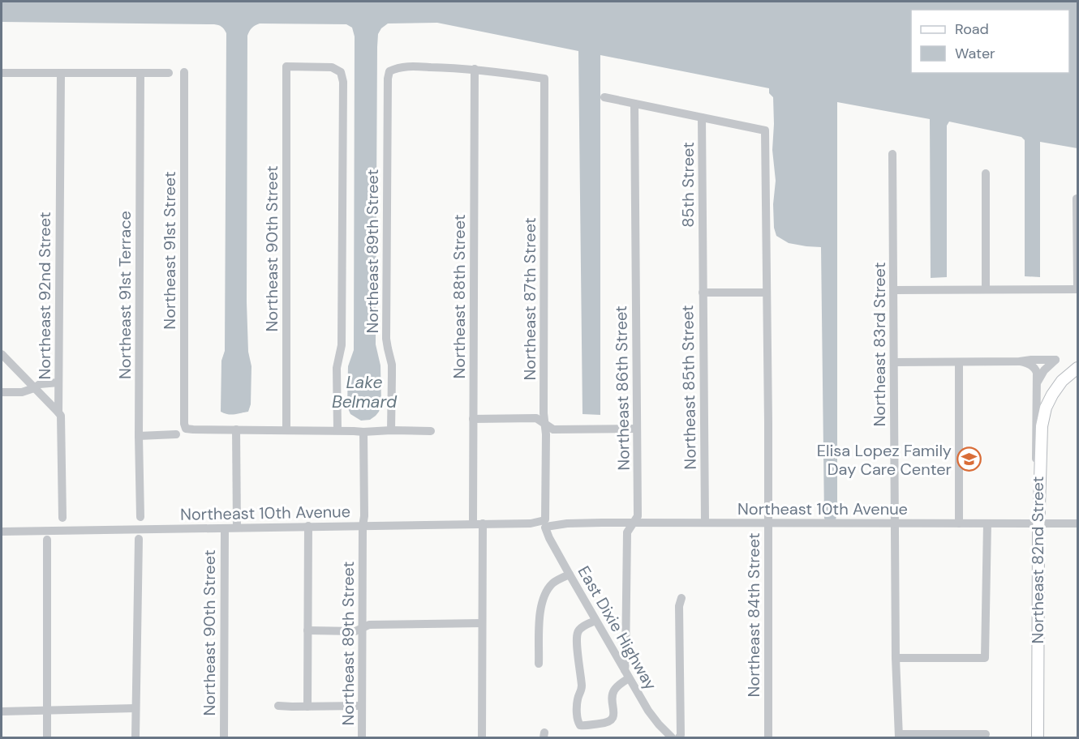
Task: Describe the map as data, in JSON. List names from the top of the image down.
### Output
{
  "streets": {
    "main road": ["Northeast 82nd Street"],
    "street": [
      "85th Street",
      "Northeast 90th Street",
      "Northeast 91st Street",
      "Northeast 89th Street",
      "Northeast 91st Terrace",
      "Northeast 92nd Street",
      "Northeast 88th Street",
      "Northeast 87th Street",
      "Northeast 83rd Street",
      "Northeast 85th Street",
      "Northeast 86th Street",
      "Northeast 10th Avenue",
      "Northeast 84th Street",
      "East Dixie Highway"
    ]
  },
  "crossings": [
    ["85th Street", "Northeast 85th Street"],
    ["Northeast 90th Street", "Northeast 89th Street"],
    ["Northeast 90th Street", "Northeast 10th Avenue"],
    ["Northeast 89th Street", "Northeast 88th Street"],
    ["Northeast 89th Street", "Northeast 87th Street"],
    ["Northeast 89th Street", "Northeast 10th Avenue"],
    ["Northeast 88th Street", "Northeast 87th Street"],
    ["Northeast 88th Street", "Northeast 10th Avenue"],
    ["Northeast 87th Street", "Northeast 10th Avenue"],
    ["Northeast 87th Street", "East Dixie Highway"],
    ["Northeast 83rd Street", "Northeast 10th Avenue"],
    ["Northeast 85th Street", "Northeast 10th Avenue"],
    ["Northeast 86th Street", "Northeast 10th Avenue"],
    ["Northeast 86th Street", "East Dixie Highway"],
    ["Northeast 10th Avenue", "Northeast 82nd Street"],
    ["Northeast 10th Avenue", "Northeast 84th Street"],
    ["Northeast 10th Avenue", "East Dixie Highway"]
  ],
  "water": ["Lake Belmard"],
  "places": {
    "school or university": ["Elisa Lopez Family Day Care Center"]
  },
  "legend": ["Road", "Water"]
}
